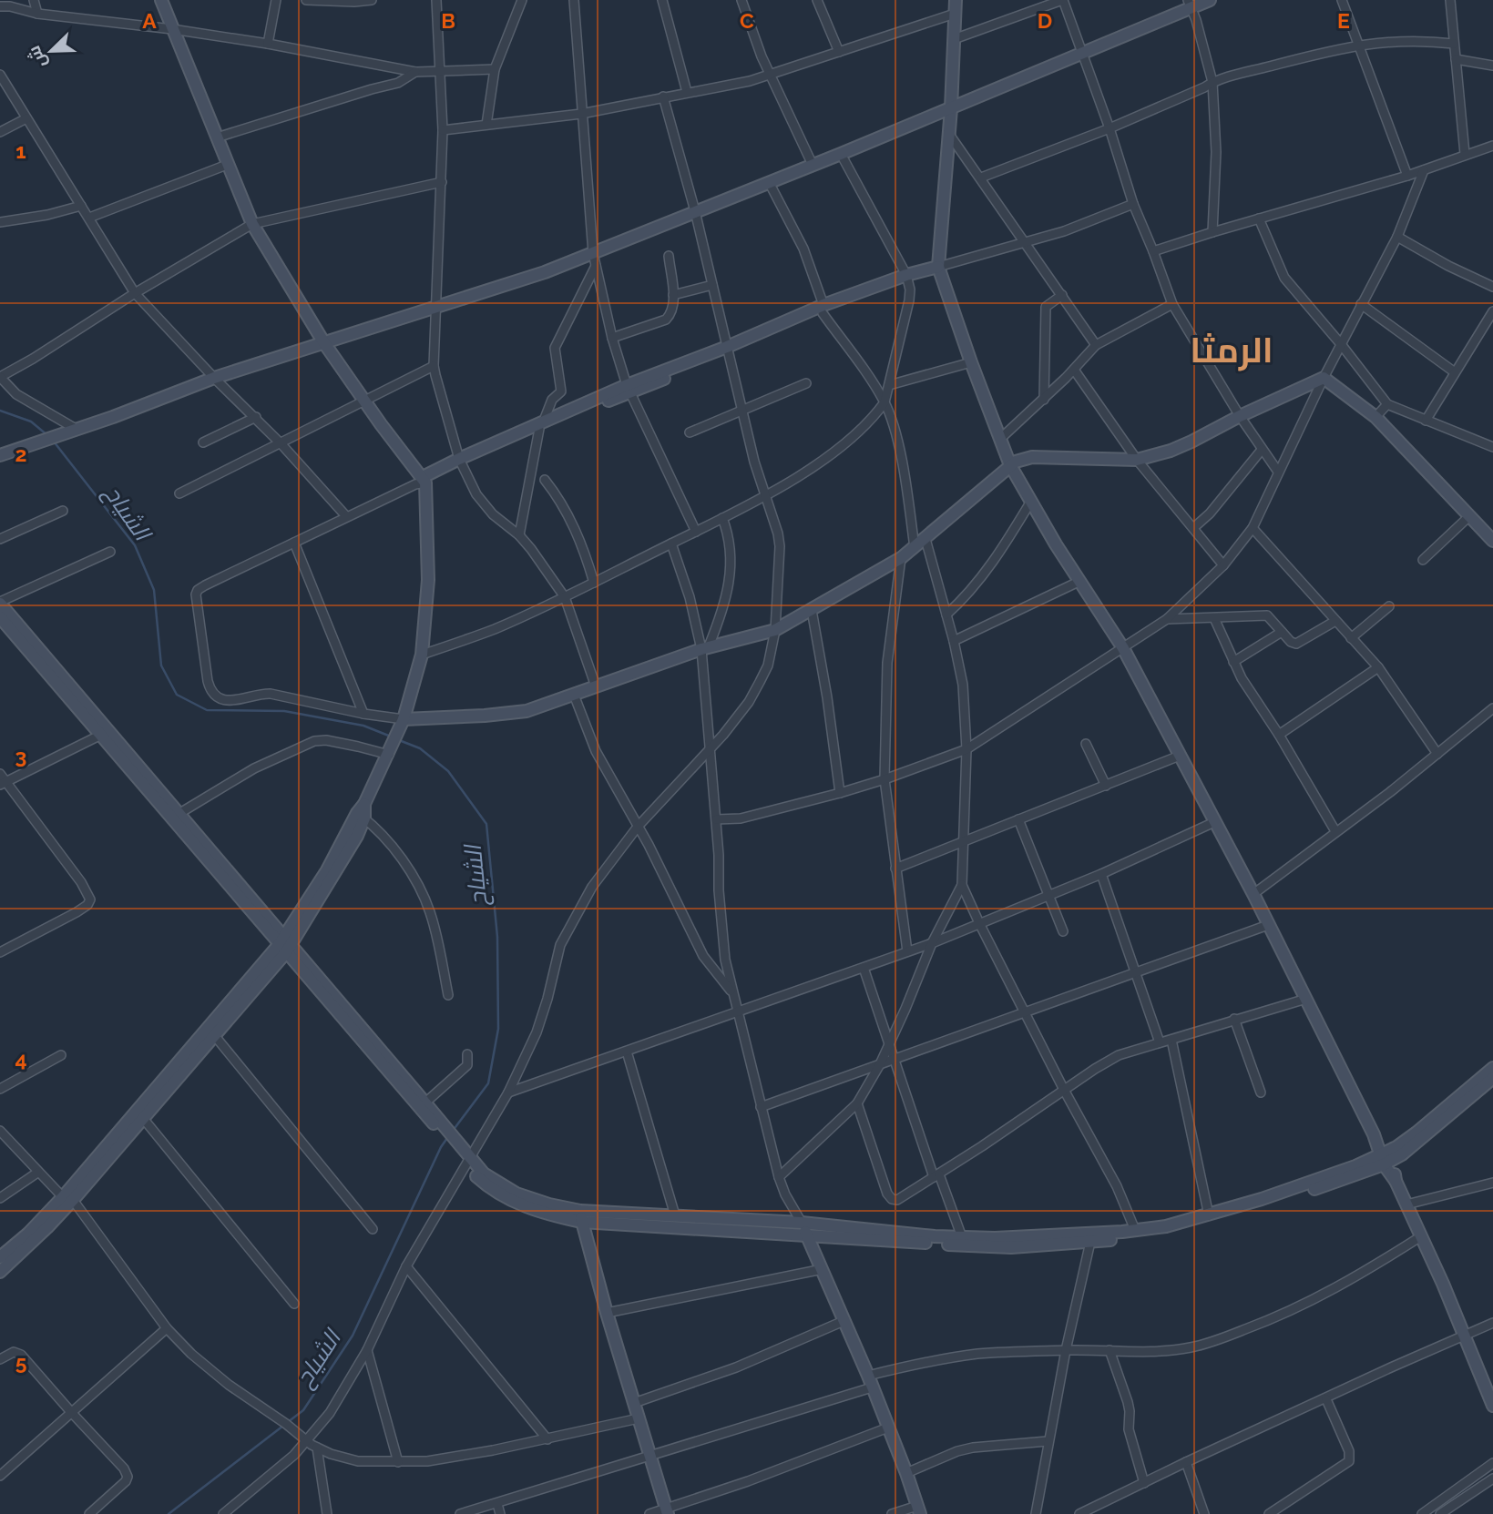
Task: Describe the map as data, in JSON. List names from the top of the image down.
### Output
{
  "districts": ["الرمثا"],
  "water": ["الشياح"],
  "north": "bottom left",
  "grid": {
    "columns": [
      "A",
      "B",
      "C",
      "D",
      "E"
    ],
    "rows": [
      "1",
      "2",
      "3",
      "4",
      "5"
    ]
  }
}
